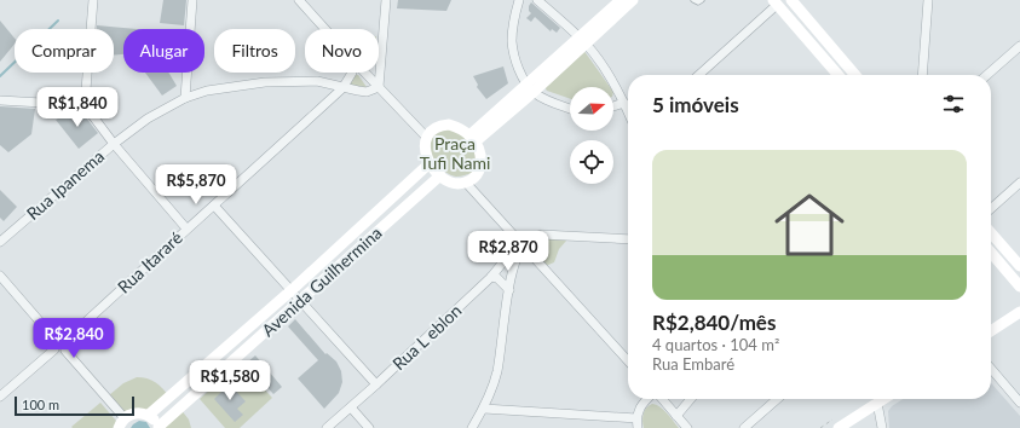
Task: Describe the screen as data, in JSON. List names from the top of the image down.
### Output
{
  "streets": {
    "street": [
      "Rua Ipanema",
      "Rua Itararé",
      "Avenida Guilhermina",
      "Rua L eblon"
    ]
  },
  "crossings": [
    ["Rua Ipanema", "Rua Itararé"]
  ],
  "parks": ["Praça Tufi Nami"],
  "scale_bar": "100 m",
  "north": "right",
  "page": {
    "chip": [
      "Comprar",
      "Alugar",
      "Filtros",
      "Novo"
    ],
    "heading": "5 imóveis",
    "price": [
      "R$1,840",
      "R$5,870",
      "R$2,870",
      "R$2,840",
      "R$1,580"
    ],
    "list": [
      {
        "name": "R$2,840/mês",
        "note": "4 quartos · 104 m² · Rua Embaré"
      }
    ],
    "scale": "100 m"
  }
}
